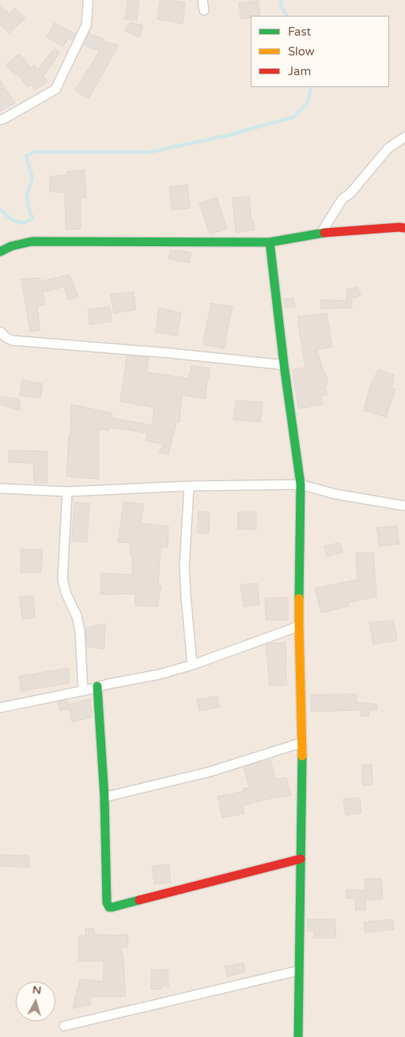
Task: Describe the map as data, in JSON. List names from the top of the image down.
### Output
{
  "legend": ["Fast", "Slow", "Jam"],
  "north": "top"
}
